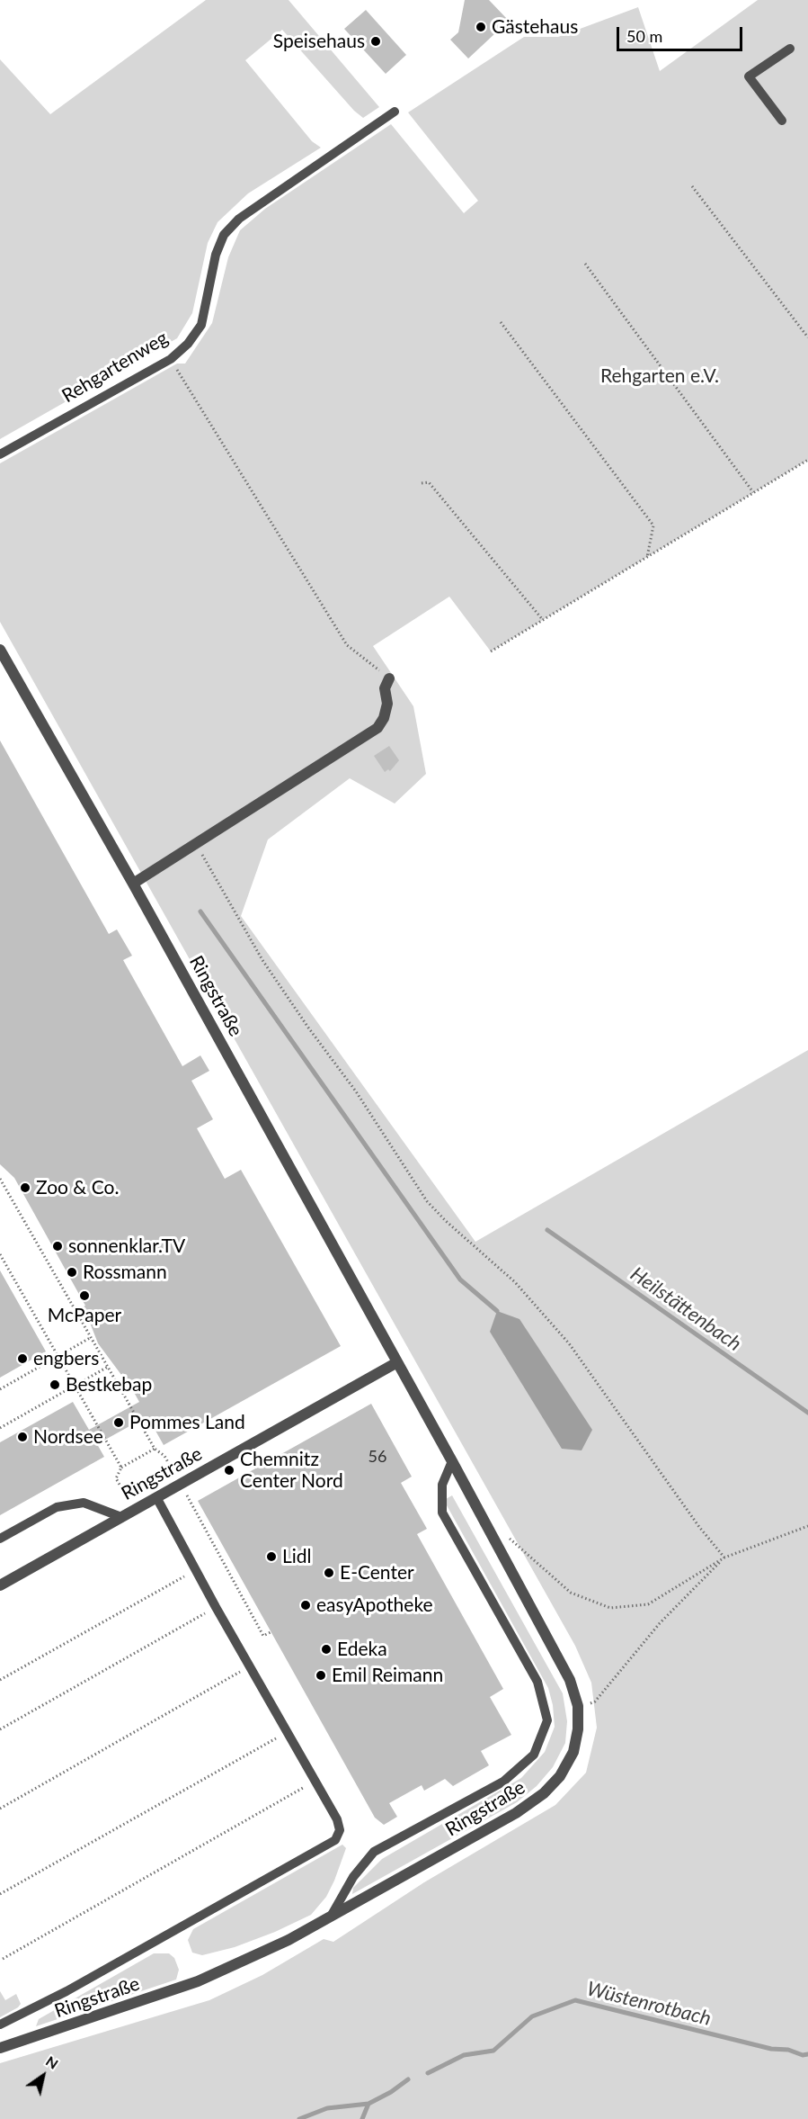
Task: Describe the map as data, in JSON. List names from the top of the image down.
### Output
{
  "streets": {
    "street": ["Ringstraße"],
    "lane": ["Rehgartenweg"]
  },
  "water": ["Heilstättenbach", "Wüstenrotbach"],
  "parks": ["Rehgarten e.V."],
  "places": [
    "Gästehaus",
    "Speisehaus",
    "Zoo & Co.",
    "sonnenklar.TV",
    "Rossmann",
    "McPaper",
    "engbers",
    "Bestkebap",
    "Pommes Land",
    "Nordsee",
    "Chemnitz Center Nord",
    "Lidl",
    "E-Center",
    "easyApotheke",
    "Edeka",
    "Emil Reimann"
  ],
  "house_numbers": ["56"],
  "scale_bar": "50 m",
  "north": "top right"
}
